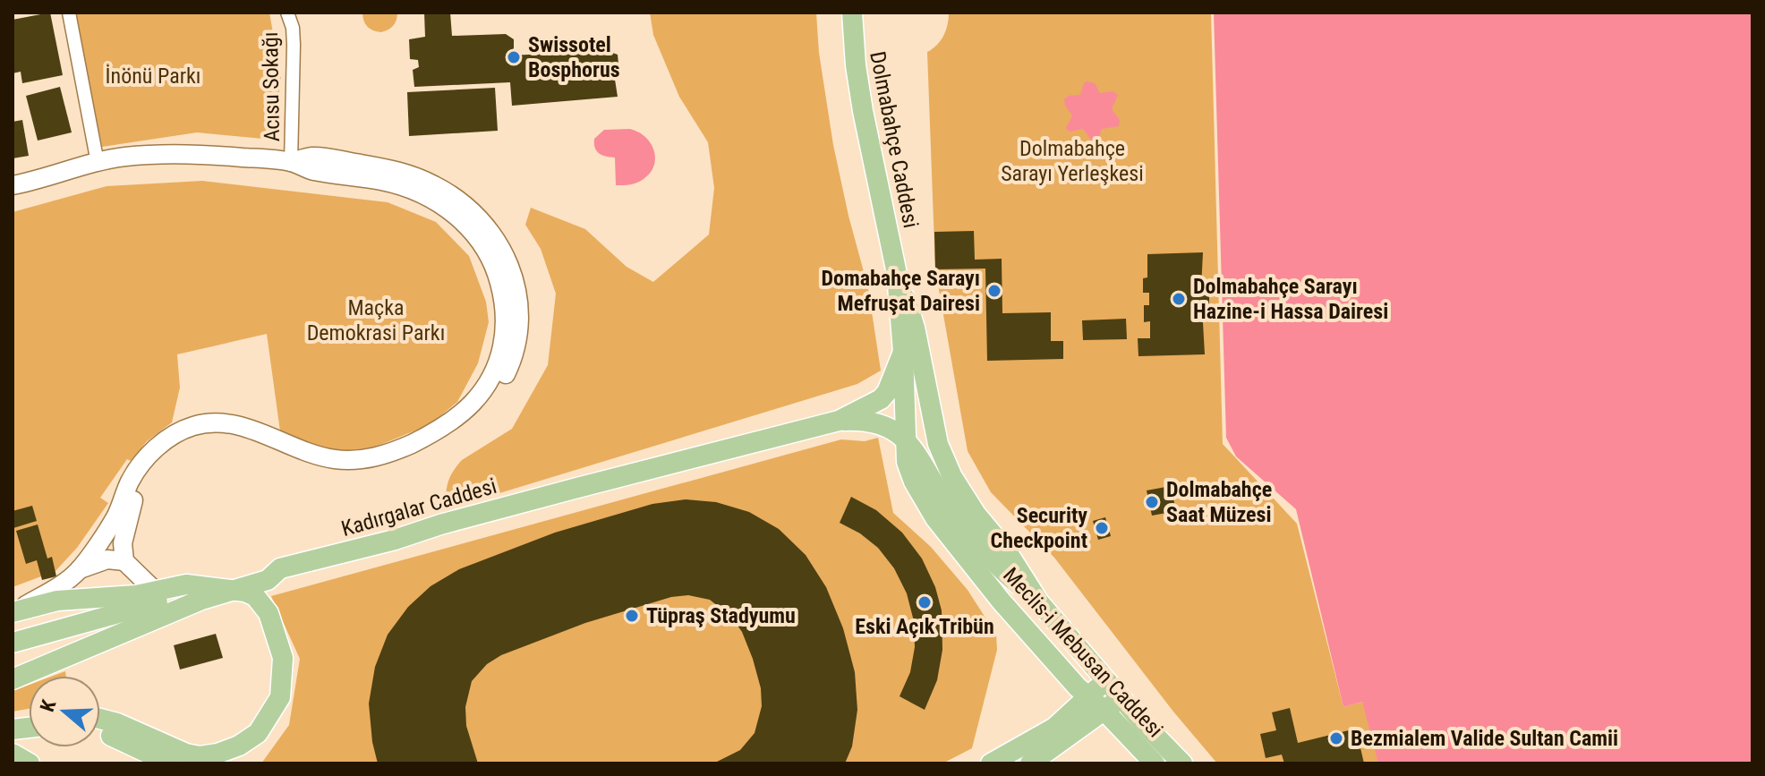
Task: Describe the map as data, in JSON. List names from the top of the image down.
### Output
{
  "streets": {
    "main road": ["Dolmabahçe Caddesi", "Kadırgalar Caddesi", "Meclis-i Mebusan Caddesi"],
    "street": ["Acısu Sokağı"]
  },
  "crossings": [
    ["Dolmabahçe Caddesi", "Meclis-i Mebusan Caddesi"],
    ["Kadırgalar Caddesi", "Meclis-i Mebusan Caddesi"]
  ],
  "parks": ["İnönü Parkı", "Dolmabahçe Sarayı Yerleşkesi", "Maçka Demokrasi Parkı"],
  "places": [
    "Swissotel Bosphorus",
    "Domabahçe Sarayı Mefruşat Dairesi",
    "Dolmabahçe Sarayı Hazine-i Hassa Dairesi",
    "Dolmabahçe Saat Müzesi",
    "Security Checkpoint",
    "Eski Açık Tribün",
    "Tüpraş Stadyumu",
    "Bezmialem Valide Sultan Camii"
  ],
  "north": "left"
}
